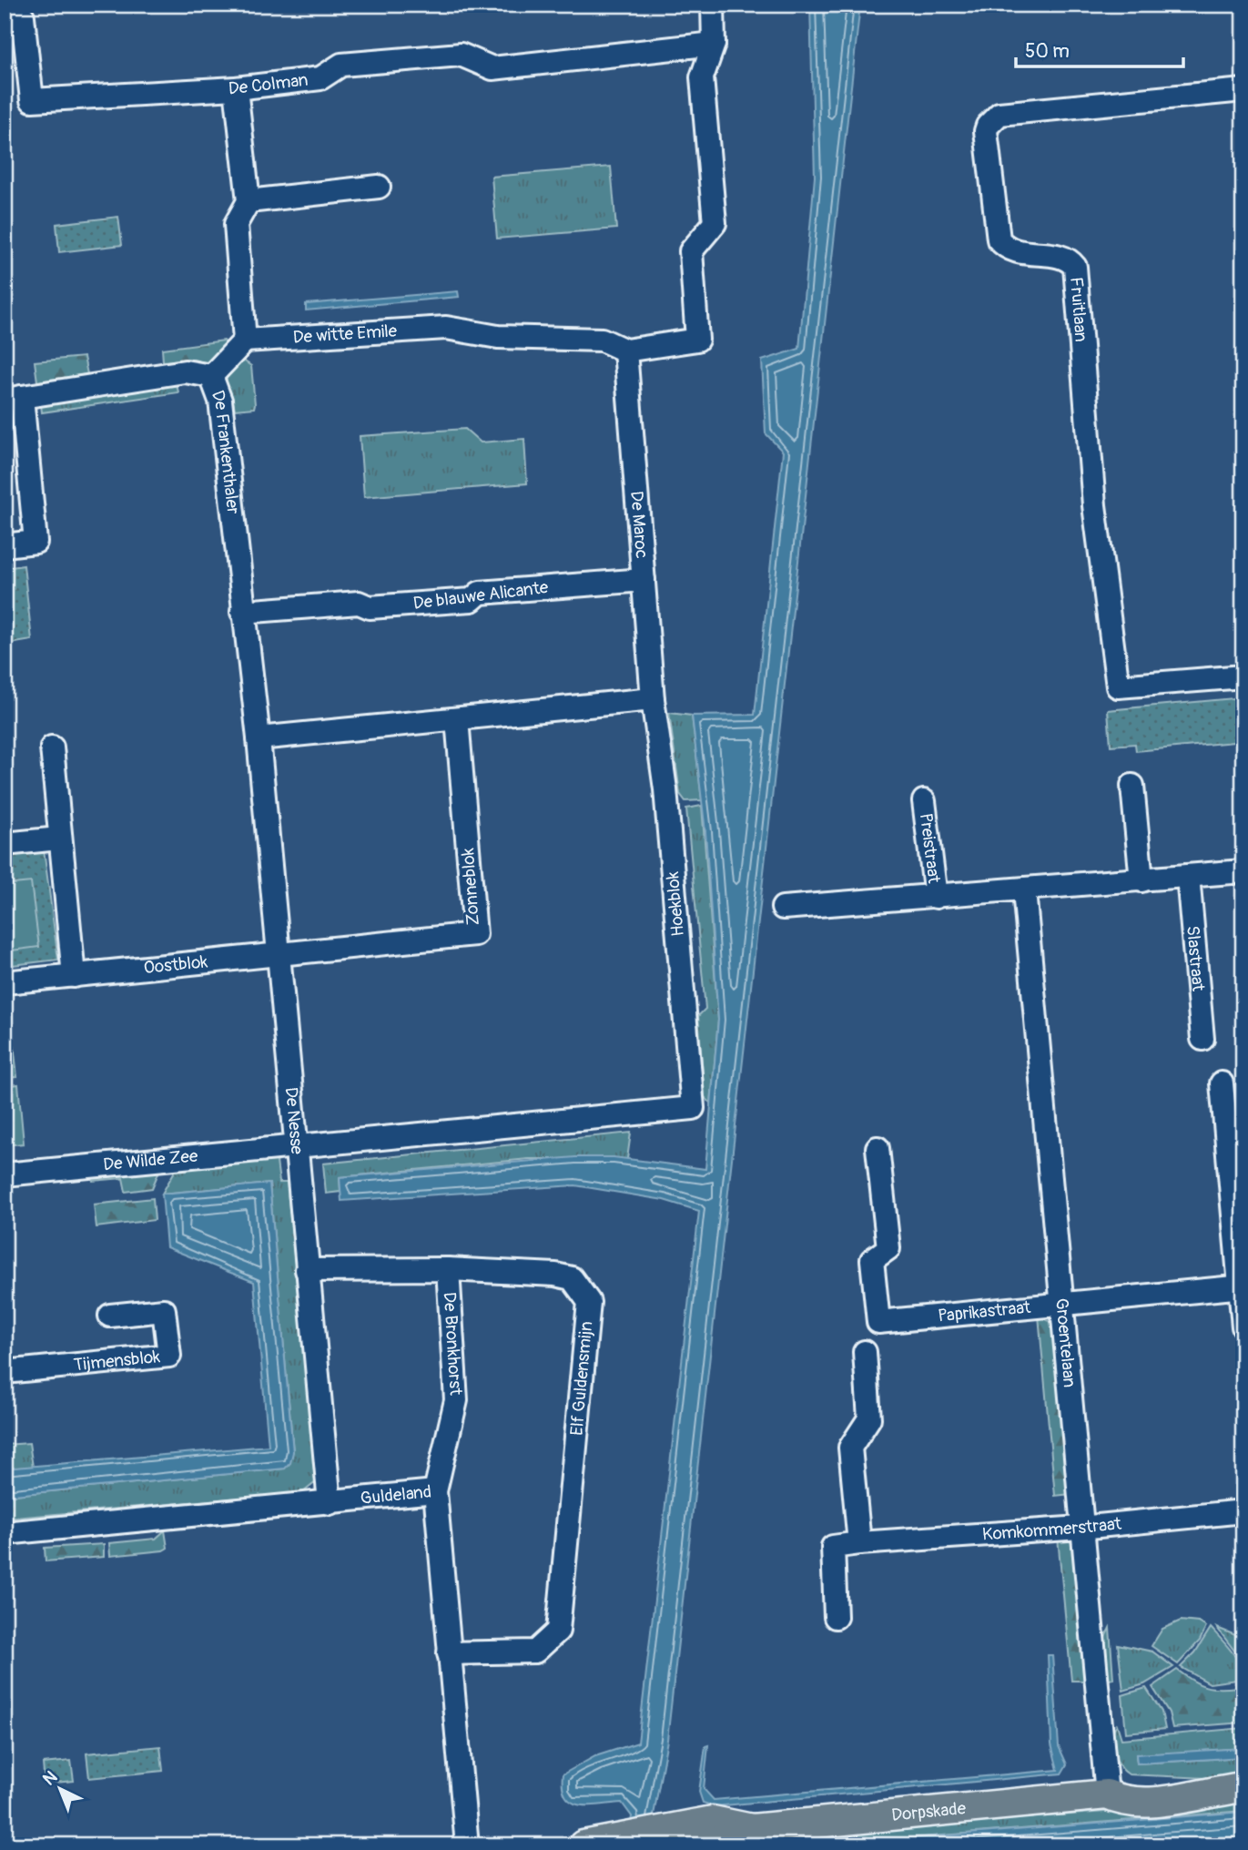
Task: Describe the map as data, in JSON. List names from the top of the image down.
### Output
{
  "streets": {
    "main road": ["Dorpskade"],
    "street": [
      "De Colman",
      "Fruitlaan",
      "De witte Emile",
      "De Frankenthaler",
      "De Maroc",
      "De blauwe Alicante",
      "Preistraat",
      "Zonneblok",
      "Hoekblok",
      "Slastraat",
      "Oostblok",
      "De Nesse",
      "De Wilde Zee",
      "Paprikastraat",
      "De Bronkhorst",
      "Groentelaan",
      "Tijmensblok",
      "Elf Guldensmijn",
      "Guldeland",
      "Komkommerstraat"
    ]
  },
  "crossings": [
    ["De Colman", "De witte Emile"],
    ["De witte Emile", "De Maroc"],
    ["De Frankenthaler", "De blauwe Alicante"],
    ["De Frankenthaler", "De Nesse"],
    ["De Maroc", "De blauwe Alicante"],
    ["De Maroc", "Hoekblok"],
    ["Zonneblok", "Oostblok"],
    ["Zonneblok", "De Nesse"],
    ["Hoekblok", "De Nesse"],
    ["Hoekblok", "De Wilde Zee"],
    ["Oostblok", "De Nesse"],
    ["De Nesse", "De Wilde Zee"],
    ["De Nesse", "Elf Guldensmijn"],
    ["De Nesse", "Guldeland"],
    ["Paprikastraat", "Groentelaan"],
    ["De Bronkhorst", "Elf Guldensmijn"],
    ["De Bronkhorst", "Guldeland"],
    ["Groentelaan", "Komkommerstraat"],
    ["Groentelaan", "Dorpskade"],
    ["Elf Guldensmijn", "Guldeland"]
  ],
  "scale_bar": "50 m",
  "north": "top left"
}
